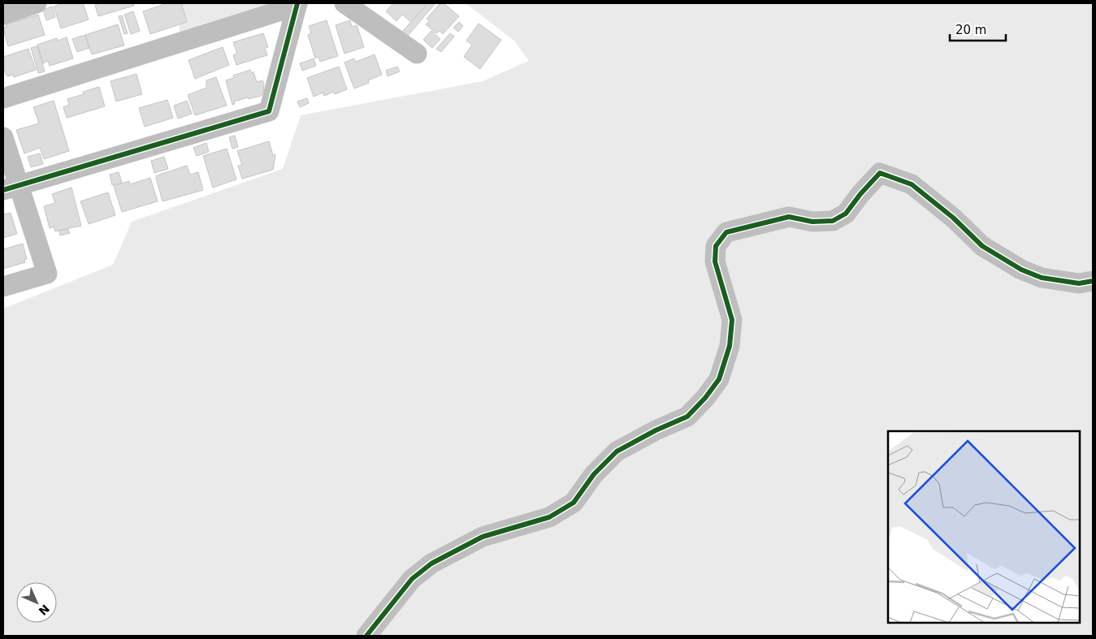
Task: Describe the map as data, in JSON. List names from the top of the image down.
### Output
{
  "scale_bar": "20 m",
  "north": "bottom right"
}
